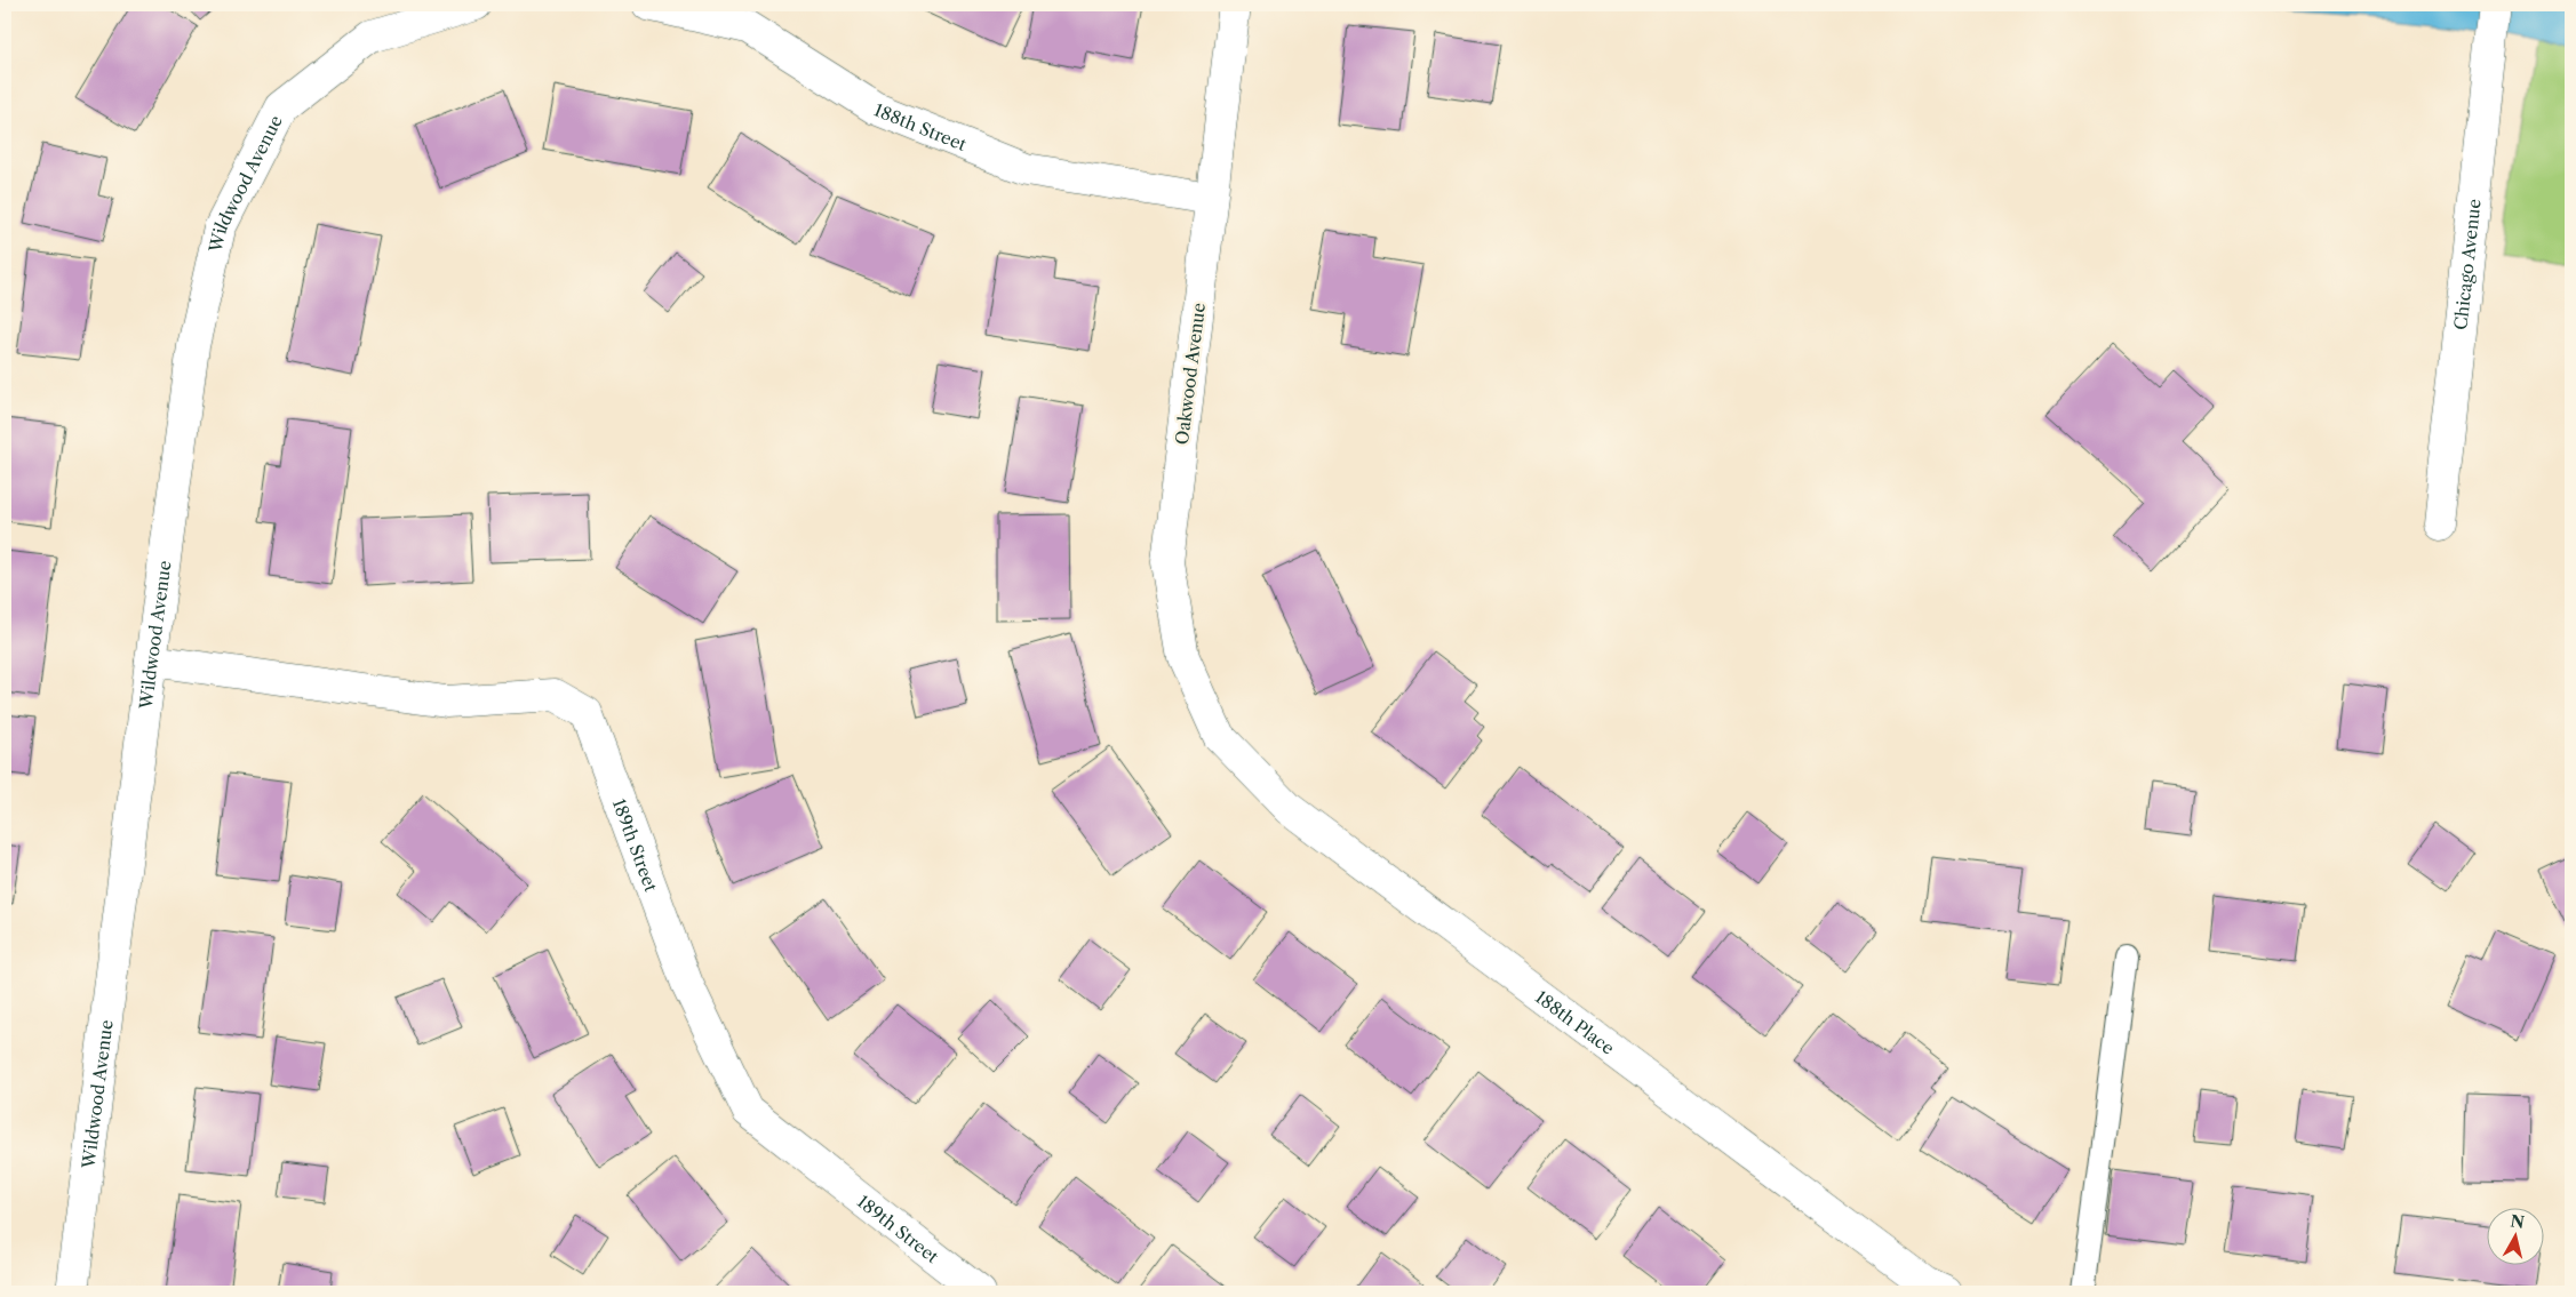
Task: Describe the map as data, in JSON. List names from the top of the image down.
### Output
{
  "streets": {
    "street": [
      "188th Street",
      "Wildwood Avenue",
      "Chicago Avenue",
      "Oakwood Avenue",
      "189th Street",
      "188th Place"
    ]
  },
  "crossings": [
    ["188th Street", "Oakwood Avenue"],
    ["Wildwood Avenue", "189th Street"],
    ["Oakwood Avenue", "188th Place"]
  ],
  "north": "top"
}
